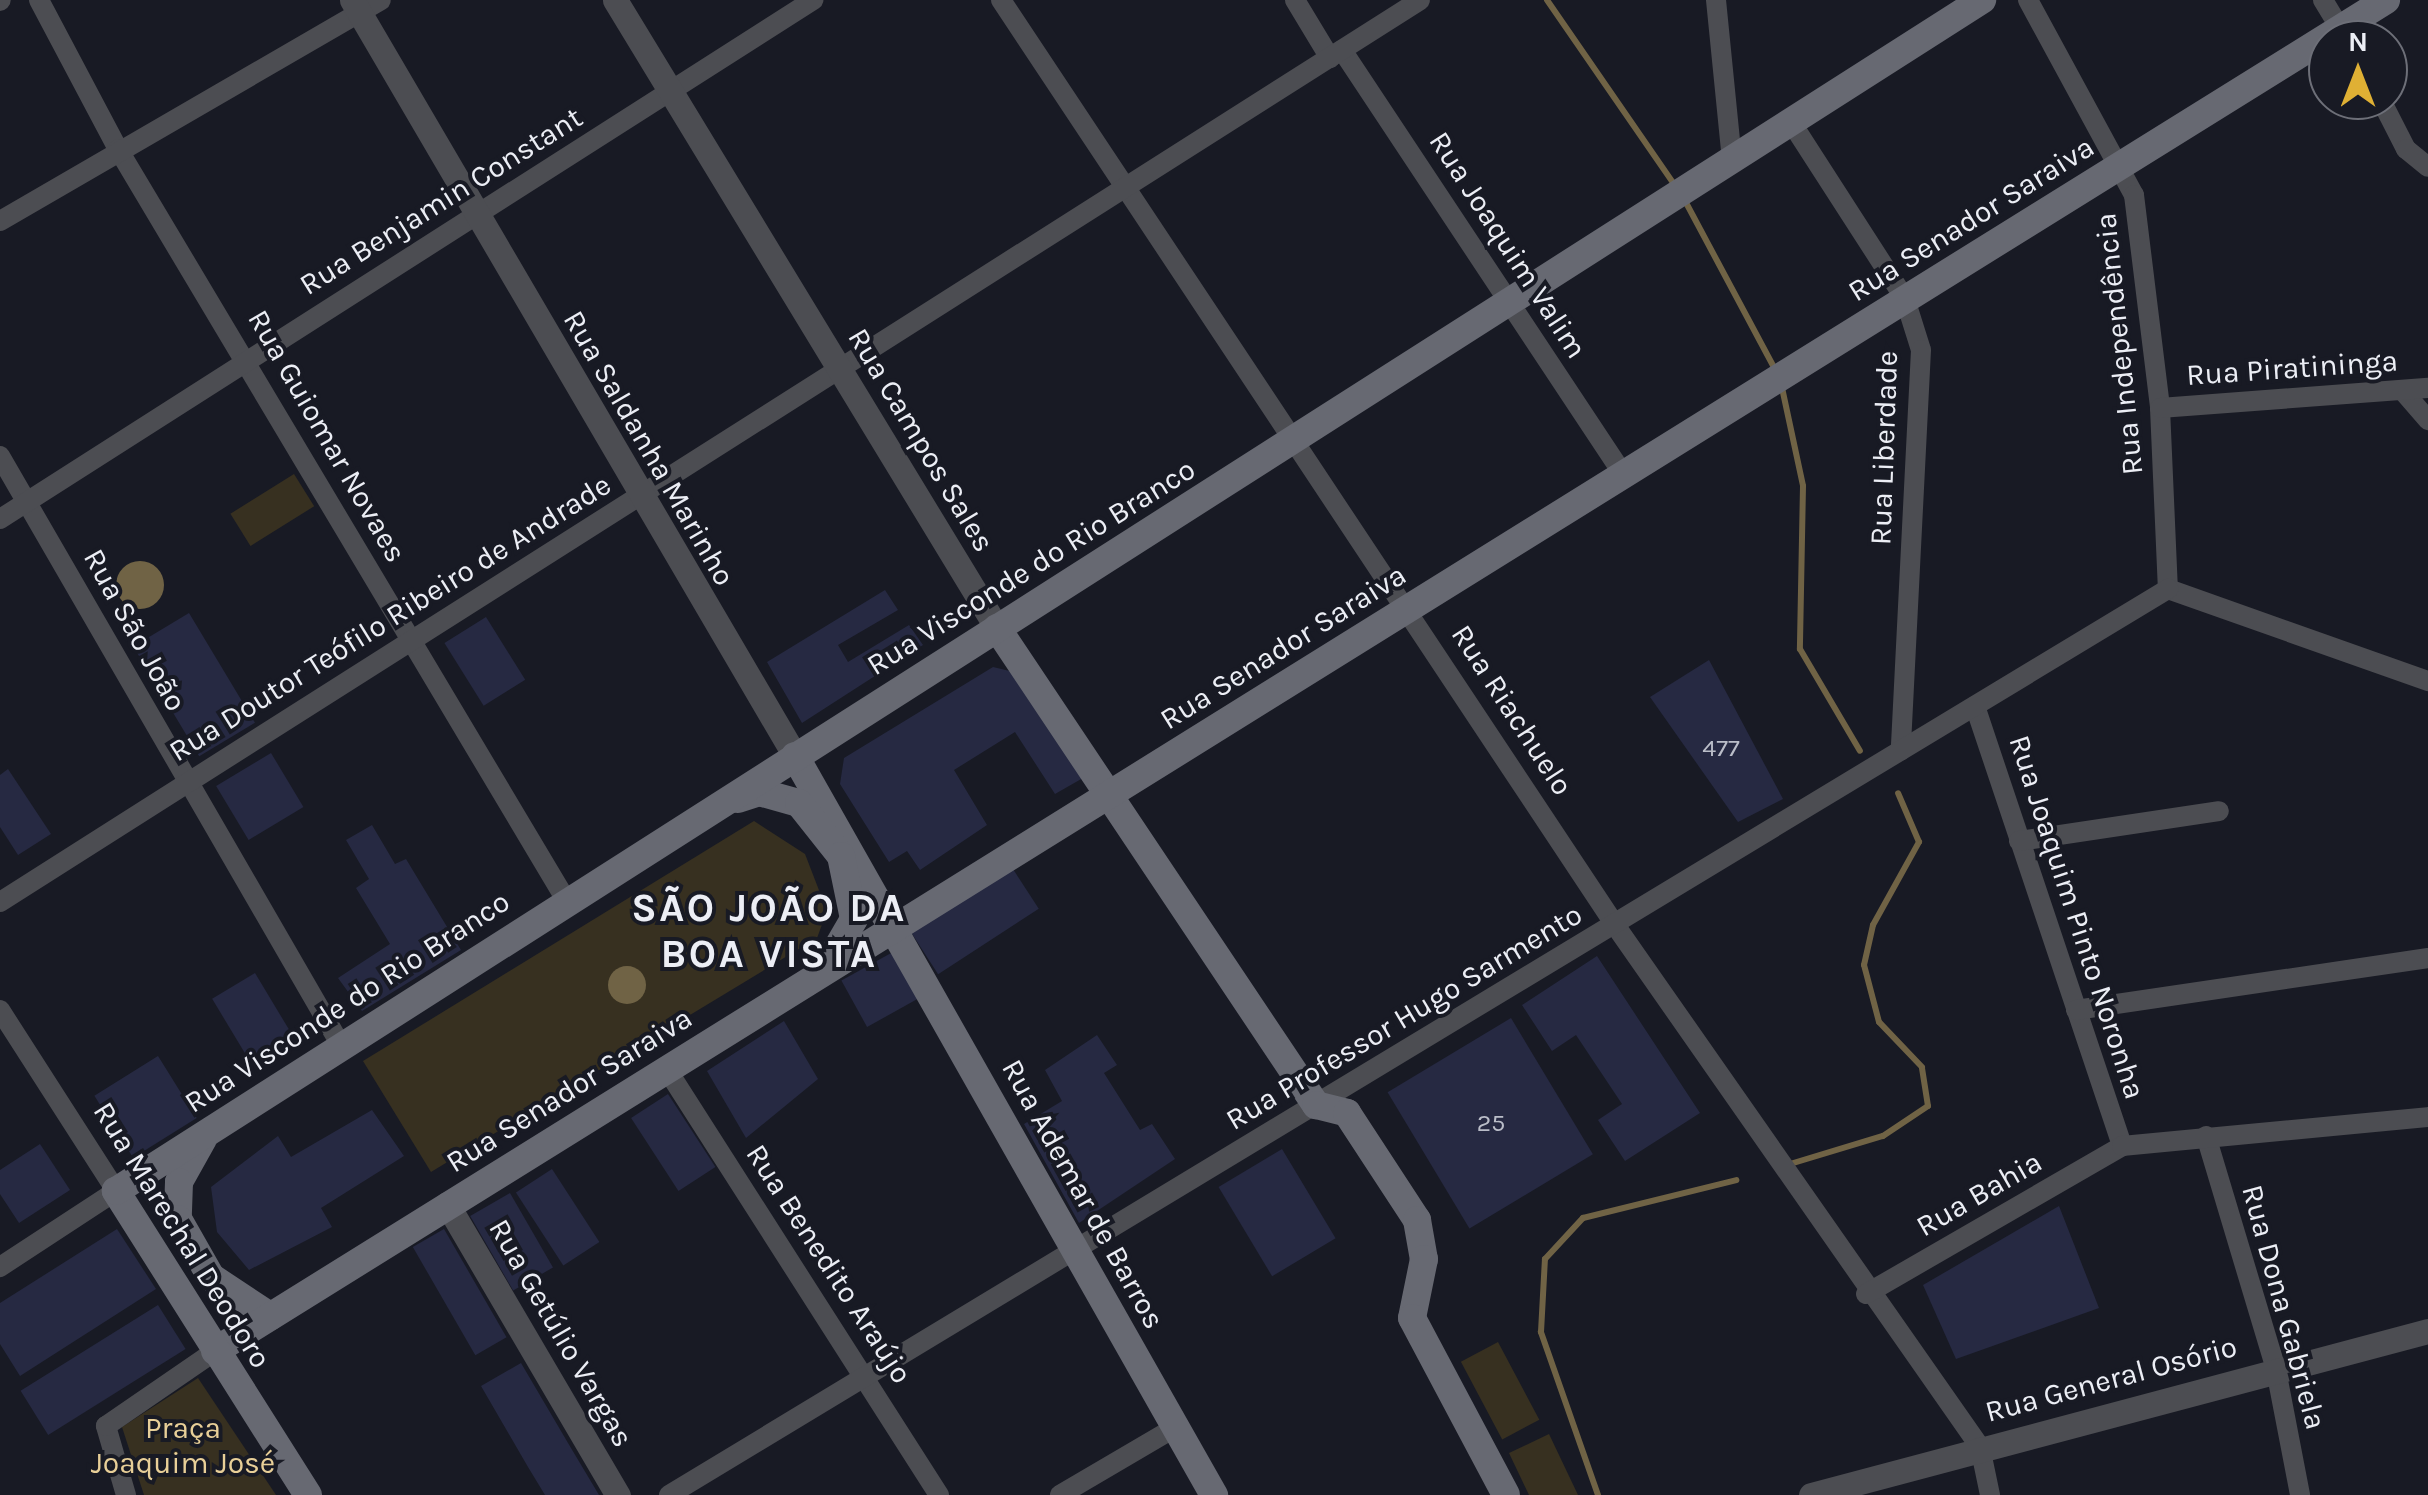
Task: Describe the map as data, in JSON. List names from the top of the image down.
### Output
{
  "streets": {
    "main road": [
      "Rua Senador Saraiva",
      "Rua Campos Sales",
      "Rua Saldanha Marinho",
      "Rua Visconde do Rio Branco",
      "Rua Ademar de Barros",
      "Rua Marechal Deodoro"
    ],
    "street": [
      "Rua Benjamin Constant",
      "Rua Joaquim Valim",
      "Rua Independência",
      "Rua Piratininga",
      "Rua Guiomar Novaes",
      "Rua Liberdade",
      "Rua Doutor Teófilo Ribeiro de Andrade",
      "Rua São João",
      "Rua Riachuelo",
      "Rua Joaquim Pinto Noronha",
      "Rua Professor Hugo Sarmento",
      "Rua Bahia",
      "Rua Benedito Araújo",
      "Rua Dona Gabriela",
      "Rua Getúlio Vargas",
      "Rua General Osório"
    ]
  },
  "crossings": [
    ["Rua Benjamin Constant", "Rua Guiomar Novaes"],
    ["Rua Benjamin Constant", "Rua Campos Sales"],
    ["Rua Benjamin Constant", "Rua Saldanha Marinho"],
    ["Rua Benjamin Constant", "Rua São João"],
    ["Rua Senador Saraiva", "Rua Joaquim Valim"],
    ["Rua Senador Saraiva", "Rua Independência"],
    ["Rua Senador Saraiva", "Rua Campos Sales"],
    ["Rua Senador Saraiva", "Rua Saldanha Marinho"],
    ["Rua Senador Saraiva", "Rua Liberdade"],
    ["Rua Senador Saraiva", "Rua Riachuelo"],
    ["Rua Senador Saraiva", "Rua Ademar de Barros"],
    ["Rua Senador Saraiva", "Rua Marechal Deodoro"],
    ["Rua Senador Saraiva", "Rua Benedito Araújo"],
    ["Rua Senador Saraiva", "Rua Getúlio Vargas"],
    ["Rua Joaquim Valim", "Rua Visconde do Rio Branco"],
    ["Rua Joaquim Valim", "Rua Doutor Teófilo Ribeiro de Andrade"],
    ["Rua Independência", "Rua Piratininga"],
    ["Rua Independência", "Rua Professor Hugo Sarmento"],
    ["Rua Guiomar Novaes", "Rua Visconde do Rio Branco"],
    ["Rua Guiomar Novaes", "Rua Doutor Teófilo Ribeiro de Andrade"],
    ["Rua Campos Sales", "Rua Visconde do Rio Branco"],
    ["Rua Campos Sales", "Rua Doutor Teófilo Ribeiro de Andrade"],
    ["Rua Campos Sales", "Rua Professor Hugo Sarmento"],
    ["Rua Saldanha Marinho", "Rua Visconde do Rio Branco"],
    ["Rua Saldanha Marinho", "Rua Doutor Teófilo Ribeiro de Andrade"],
    ["Rua Saldanha Marinho", "Rua Ademar de Barros"],
    ["Rua Liberdade", "Rua Visconde do Rio Branco"],
    ["Rua Liberdade", "Rua Professor Hugo Sarmento"],
    ["Rua Visconde do Rio Branco", "Rua São João"],
    ["Rua Visconde do Rio Branco", "Rua Riachuelo"],
    ["Rua Visconde do Rio Branco", "Rua Marechal Deodoro"],
    ["Rua Doutor Teófilo Ribeiro de Andrade", "Rua São João"],
    ["Rua Doutor Teófilo Ribeiro de Andrade", "Rua Riachuelo"],
    ["Rua Riachuelo", "Rua Professor Hugo Sarmento"],
    ["Rua Riachuelo", "Rua Bahia"],
    ["Rua Riachuelo", "Rua General Osório"],
    ["Rua Joaquim Pinto Noronha", "Rua Professor Hugo Sarmento"],
    ["Rua Joaquim Pinto Noronha", "Rua Bahia"],
    ["Rua Professor Hugo Sarmento", "Rua Ademar de Barros"],
    ["Rua Professor Hugo Sarmento", "Rua Benedito Araújo"],
    ["Rua Dona Gabriela", "Rua General Osório"]
  ],
  "districts": ["SÃO JOÃO DA BOA VISTA"],
  "parks": ["Praça Joaquim José"],
  "house_numbers": ["477", "25"],
  "north": "top"
}
